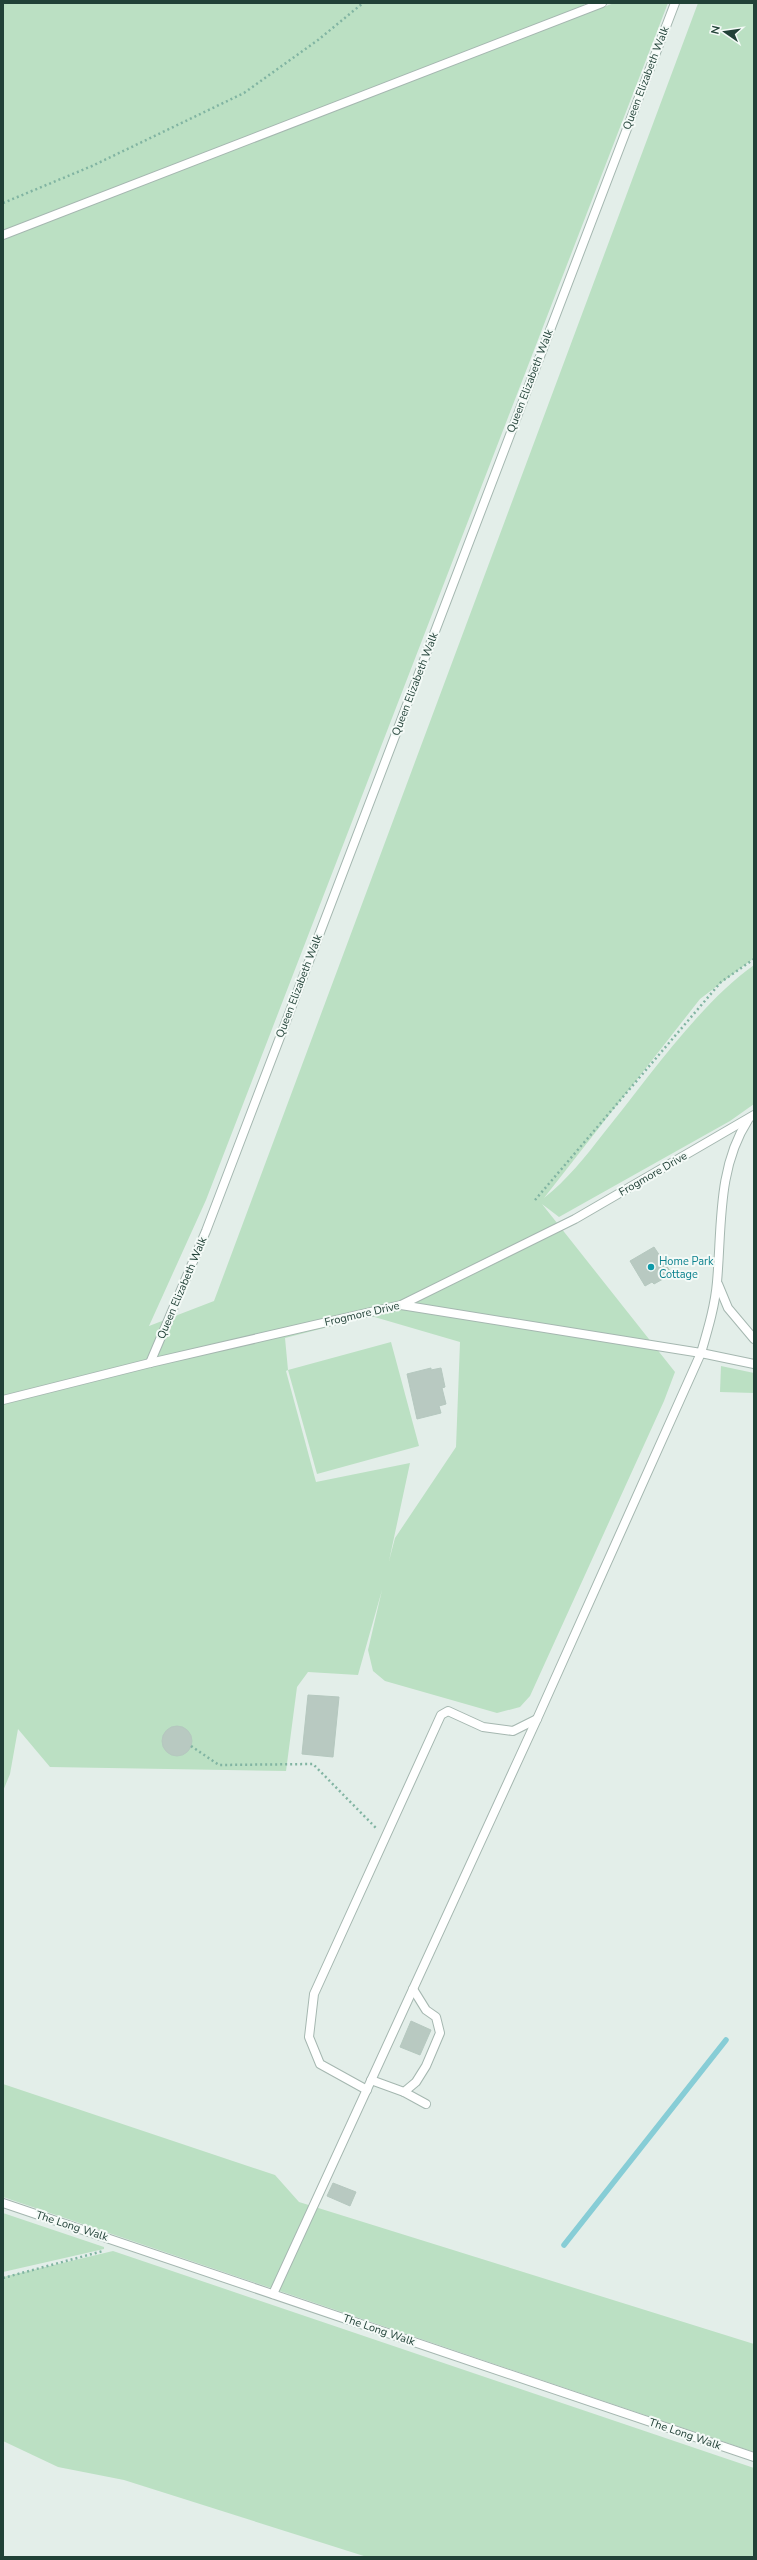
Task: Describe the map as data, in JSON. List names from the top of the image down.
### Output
{
  "streets": {
    "lane": ["Queen Elizabeth Walk", "Frogmore Drive", "The Long Walk"]
  },
  "crossings": [
    ["Queen Elizabeth Walk", "Frogmore Drive"]
  ],
  "places": ["Home Park Cottage"],
  "north": "left"
}
